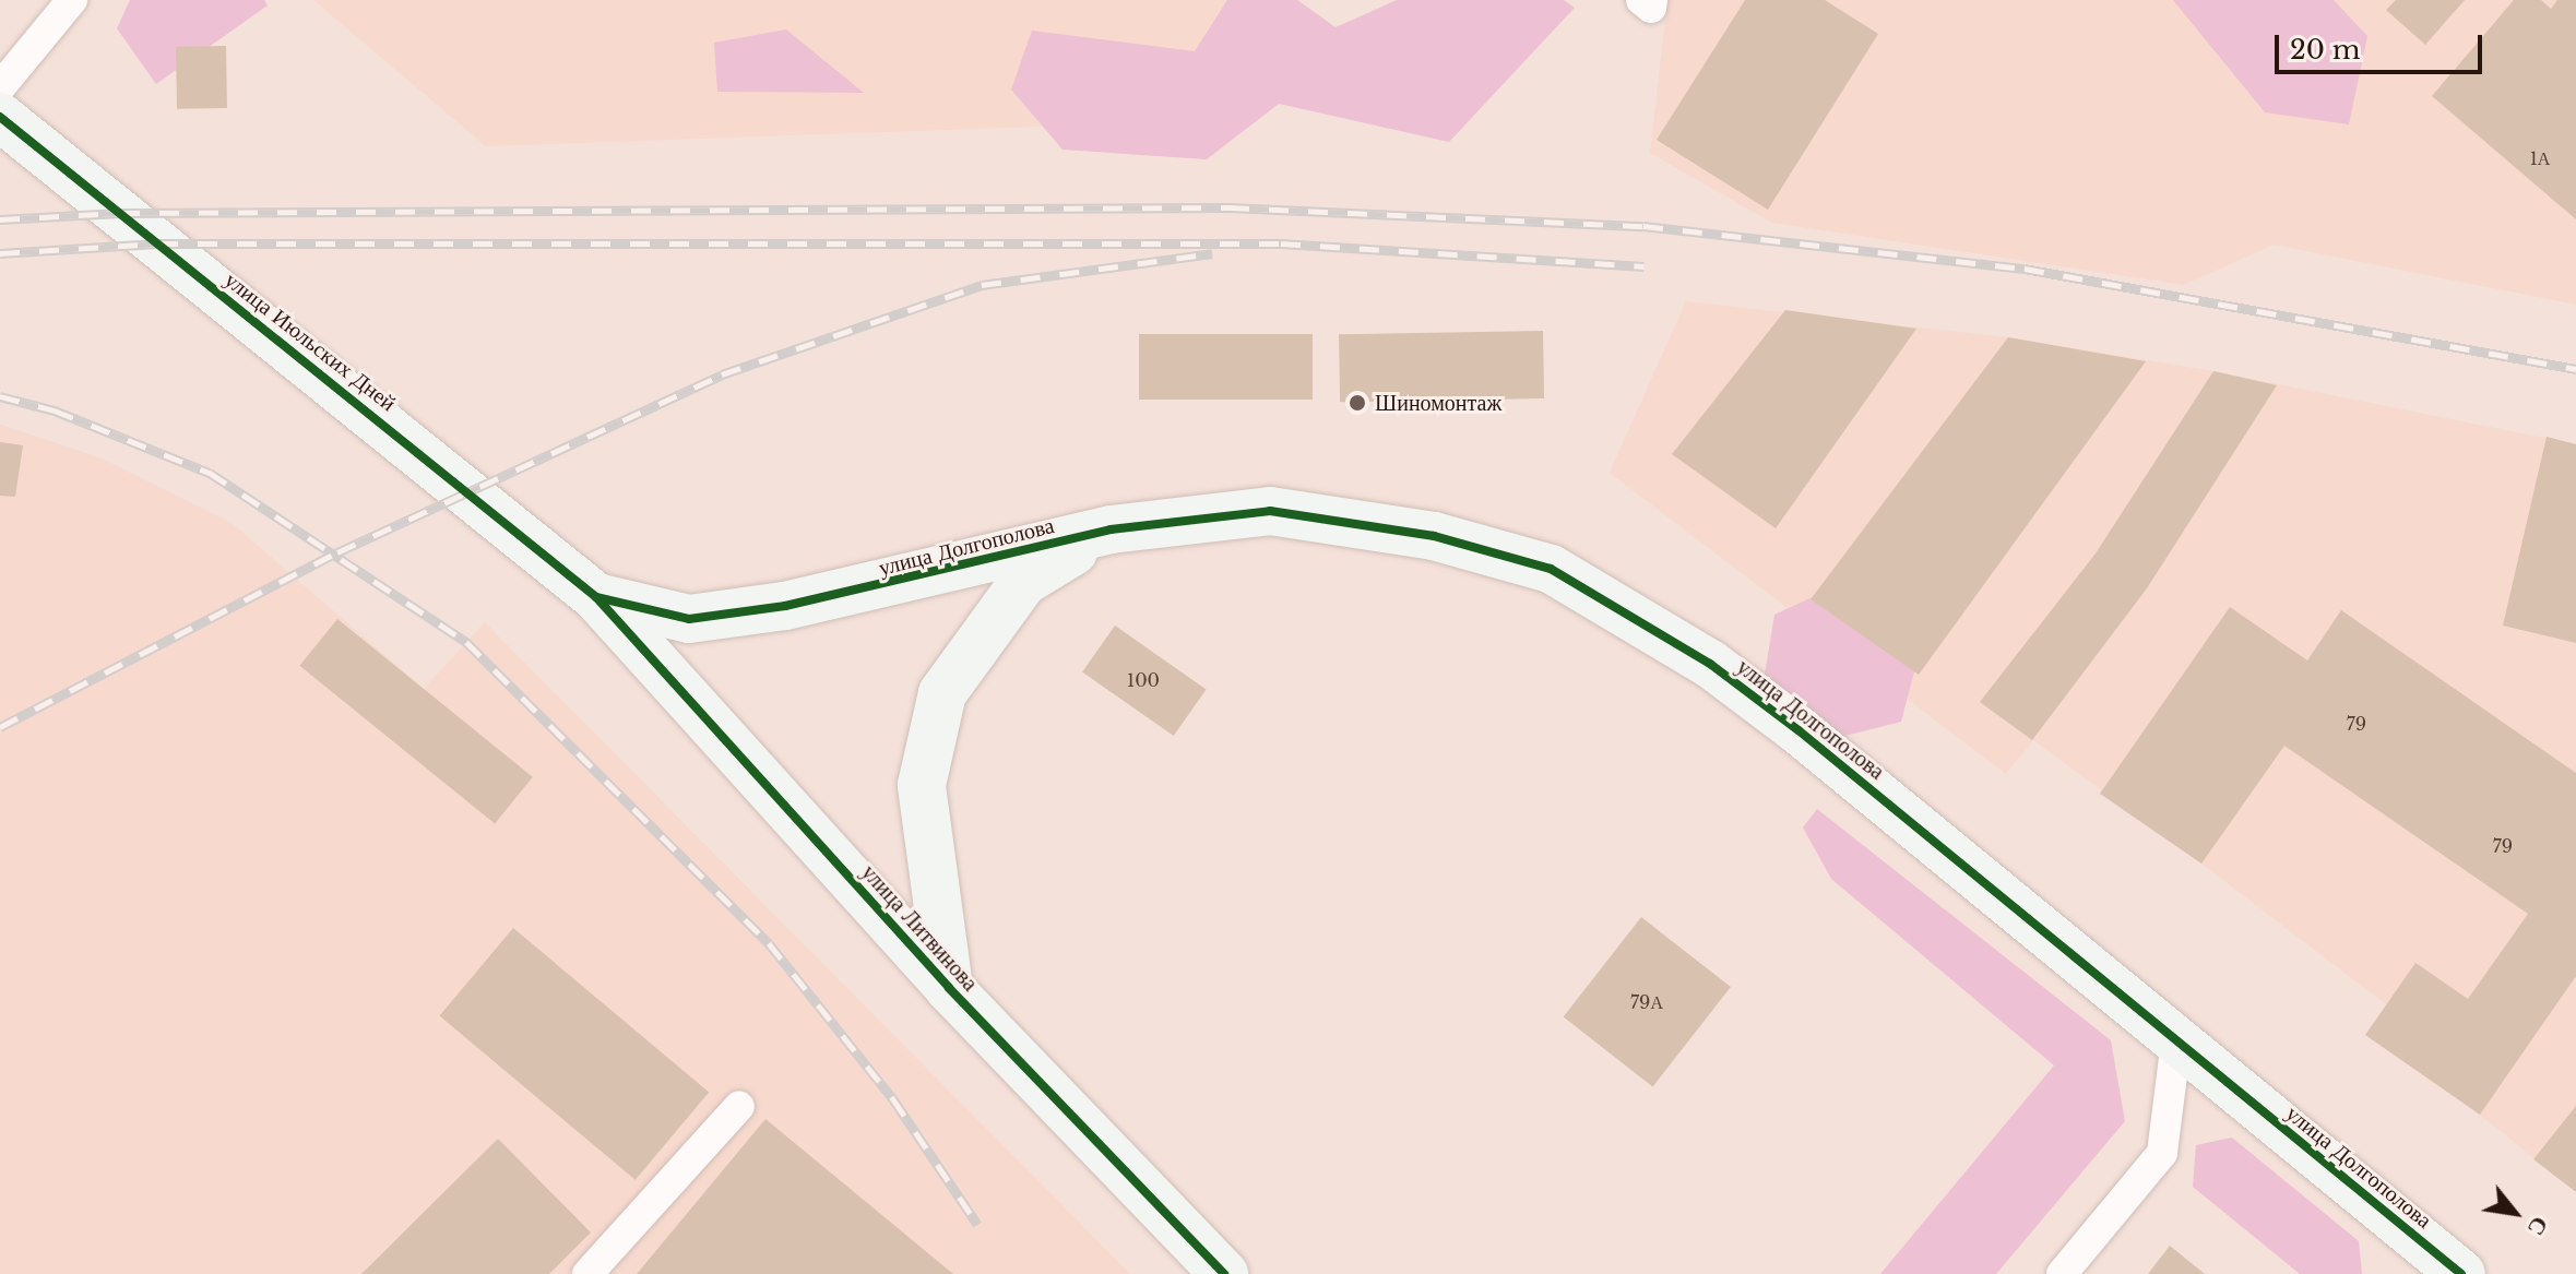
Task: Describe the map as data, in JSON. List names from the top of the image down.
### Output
{
  "streets": {
    "street": ["улица Июльских Дней", "улица Долгополова", "улица Литвинова"]
  },
  "crossings": [
    ["улица Июльских Дней", "улица Долгополова"],
    ["улица Июльских Дней", "улица Литвинова"],
    ["улица Долгополова", "улица Литвинова"]
  ],
  "places": ["Шиномонтаж"],
  "house_numbers": [
    "1А",
    "100",
    "79",
    "79",
    "79А"
  ],
  "scale_bar": "20 m",
  "north": "bottom right"
}
